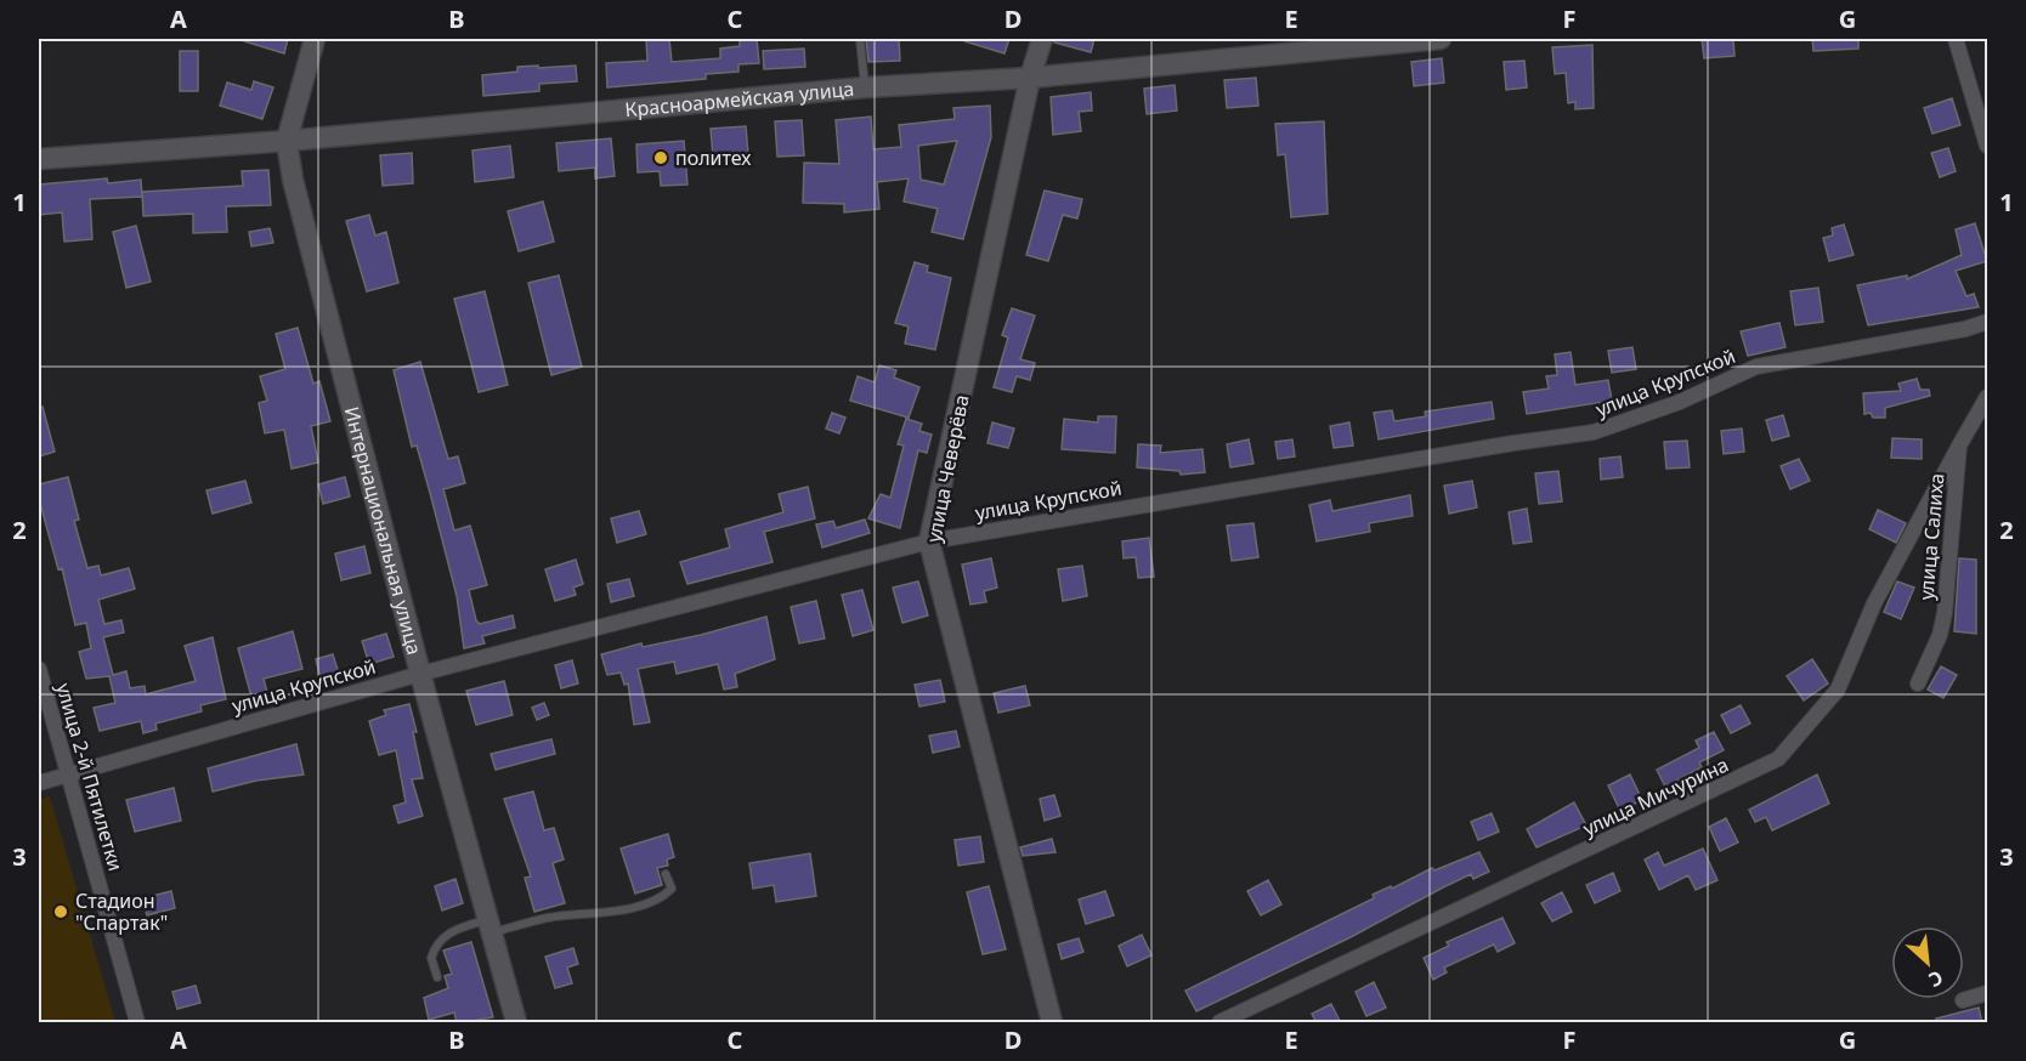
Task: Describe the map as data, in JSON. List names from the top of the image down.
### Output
{
  "streets": {
    "main road": ["Красноармейская улица", "улица Чеверёва", "Интернациональная улица"],
    "street": [
      "улица Крупской",
      "улица Салиха",
      "улица 2-й Пятилетки",
      "улица Мичурина"
    ]
  },
  "crossings": [
    ["Красноармейская улица", "улица Чеверёва"],
    ["Красноармейская улица", "Интернациональная улица"],
    ["улица Крупской", "улица Чеверёва"],
    ["улица Крупской", "Интернациональная улица"],
    ["улица Крупской", "улица 2-й Пятилетки"],
    ["улица Салиха", "улица Мичурина"]
  ],
  "places": ["политех", "Стадион \"Спартак\""],
  "north": "bottom right",
  "grid": {
    "columns": [
      "A",
      "B",
      "C",
      "D",
      "E",
      "F",
      "G"
    ],
    "rows": ["1", "2", "3"]
  }
}
